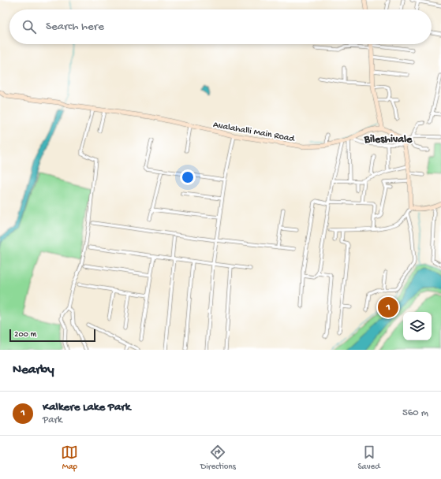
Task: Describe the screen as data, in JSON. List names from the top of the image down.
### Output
{
  "streets": {
    "main road": ["Avalahalli Main Road"]
  },
  "districts": ["Bileshivale"],
  "scale_bar": "200 m",
  "page": {
    "search": "Search here",
    "pins": "1",
    "scale": "200 m",
    "heading": "Nearby",
    "list": [
      {
        "mark": "1",
        "name": "Kalkere Lake Park",
        "note": "Park",
        "value": "560 m"
      }
    ],
    "nav": ["Map", "Directions", "Saved"]
  }
}
